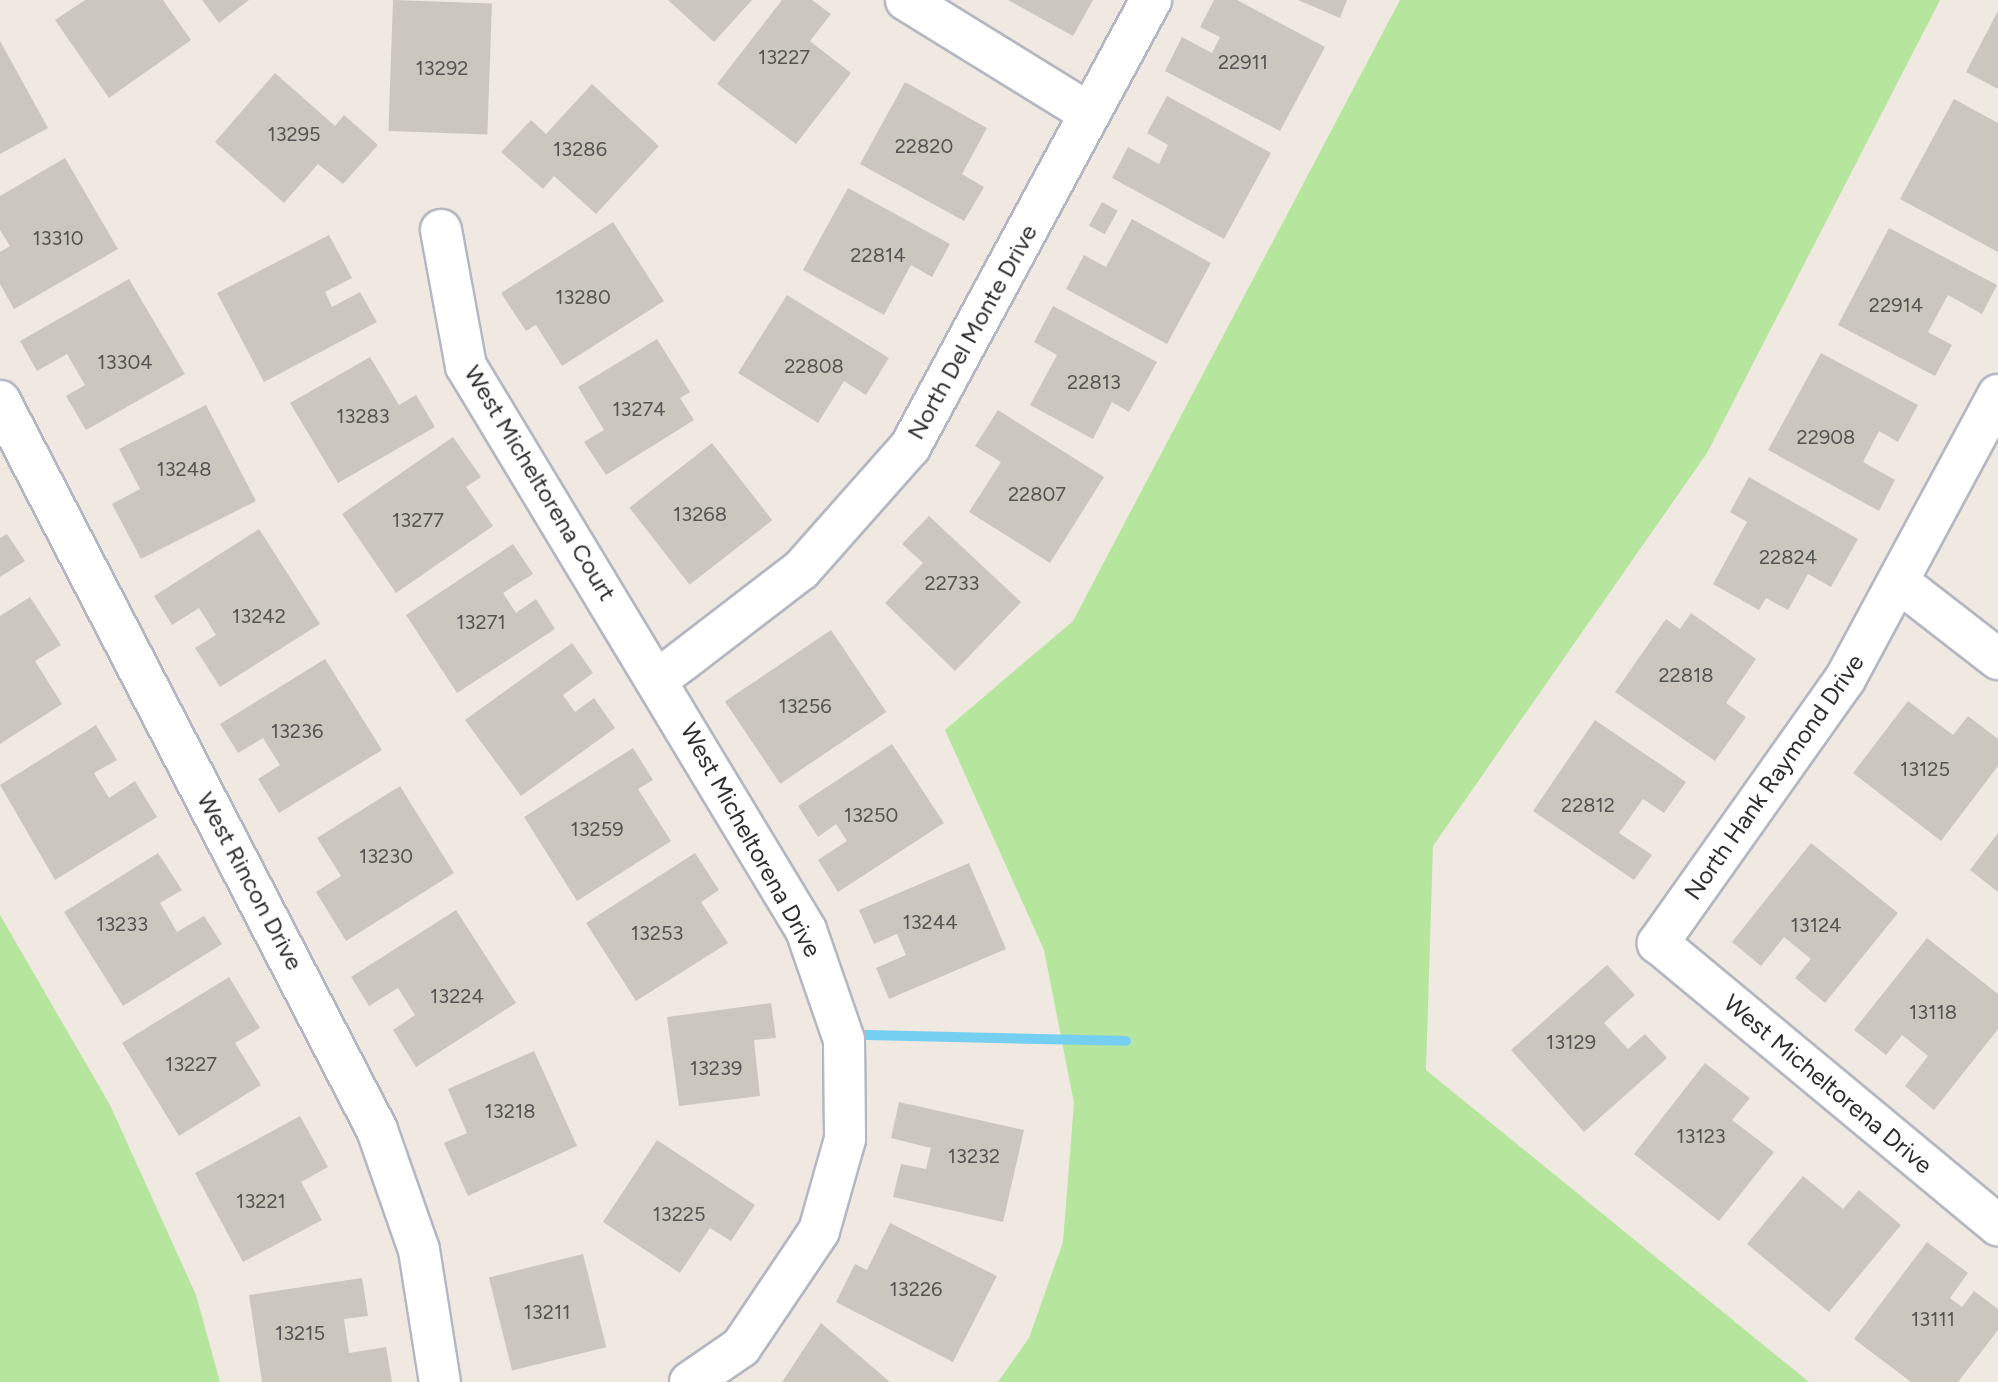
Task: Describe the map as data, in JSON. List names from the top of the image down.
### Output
{
  "streets": {
    "street": [
      "North Del Monte Drive",
      "West Micheltorena Court",
      "North Hank Raymond Drive",
      "West Micheltorena Drive",
      "West Rincon Drive"
    ]
  },
  "crossings": [
    ["North Del Monte Drive", "West Micheltorena Court"],
    ["North Del Monte Drive", "West Micheltorena Drive"],
    ["West Micheltorena Court", "West Micheltorena Drive"],
    ["North Hank Raymond Drive", "West Micheltorena Drive"]
  ],
  "house_numbers": [
    "13227",
    "22911",
    "13292",
    "13295",
    "22820",
    "13286",
    "13310",
    "22814",
    "13280",
    "22914",
    "13304",
    "22808",
    "22813",
    "13274",
    "13283",
    "22908",
    "13248",
    "22807",
    "13268",
    "13277",
    "22824",
    "22733",
    "13242",
    "13271",
    "22818",
    "13256",
    "13236",
    "13125",
    "22812",
    "13250",
    "13259",
    "13230",
    "13244",
    "13233",
    "13124",
    "13253",
    "13224",
    "13118",
    "13129",
    "13227",
    "13239",
    "13218",
    "13123",
    "13232",
    "13221",
    "13225",
    "13226",
    "13211",
    "13111",
    "13215"
  ]
}
